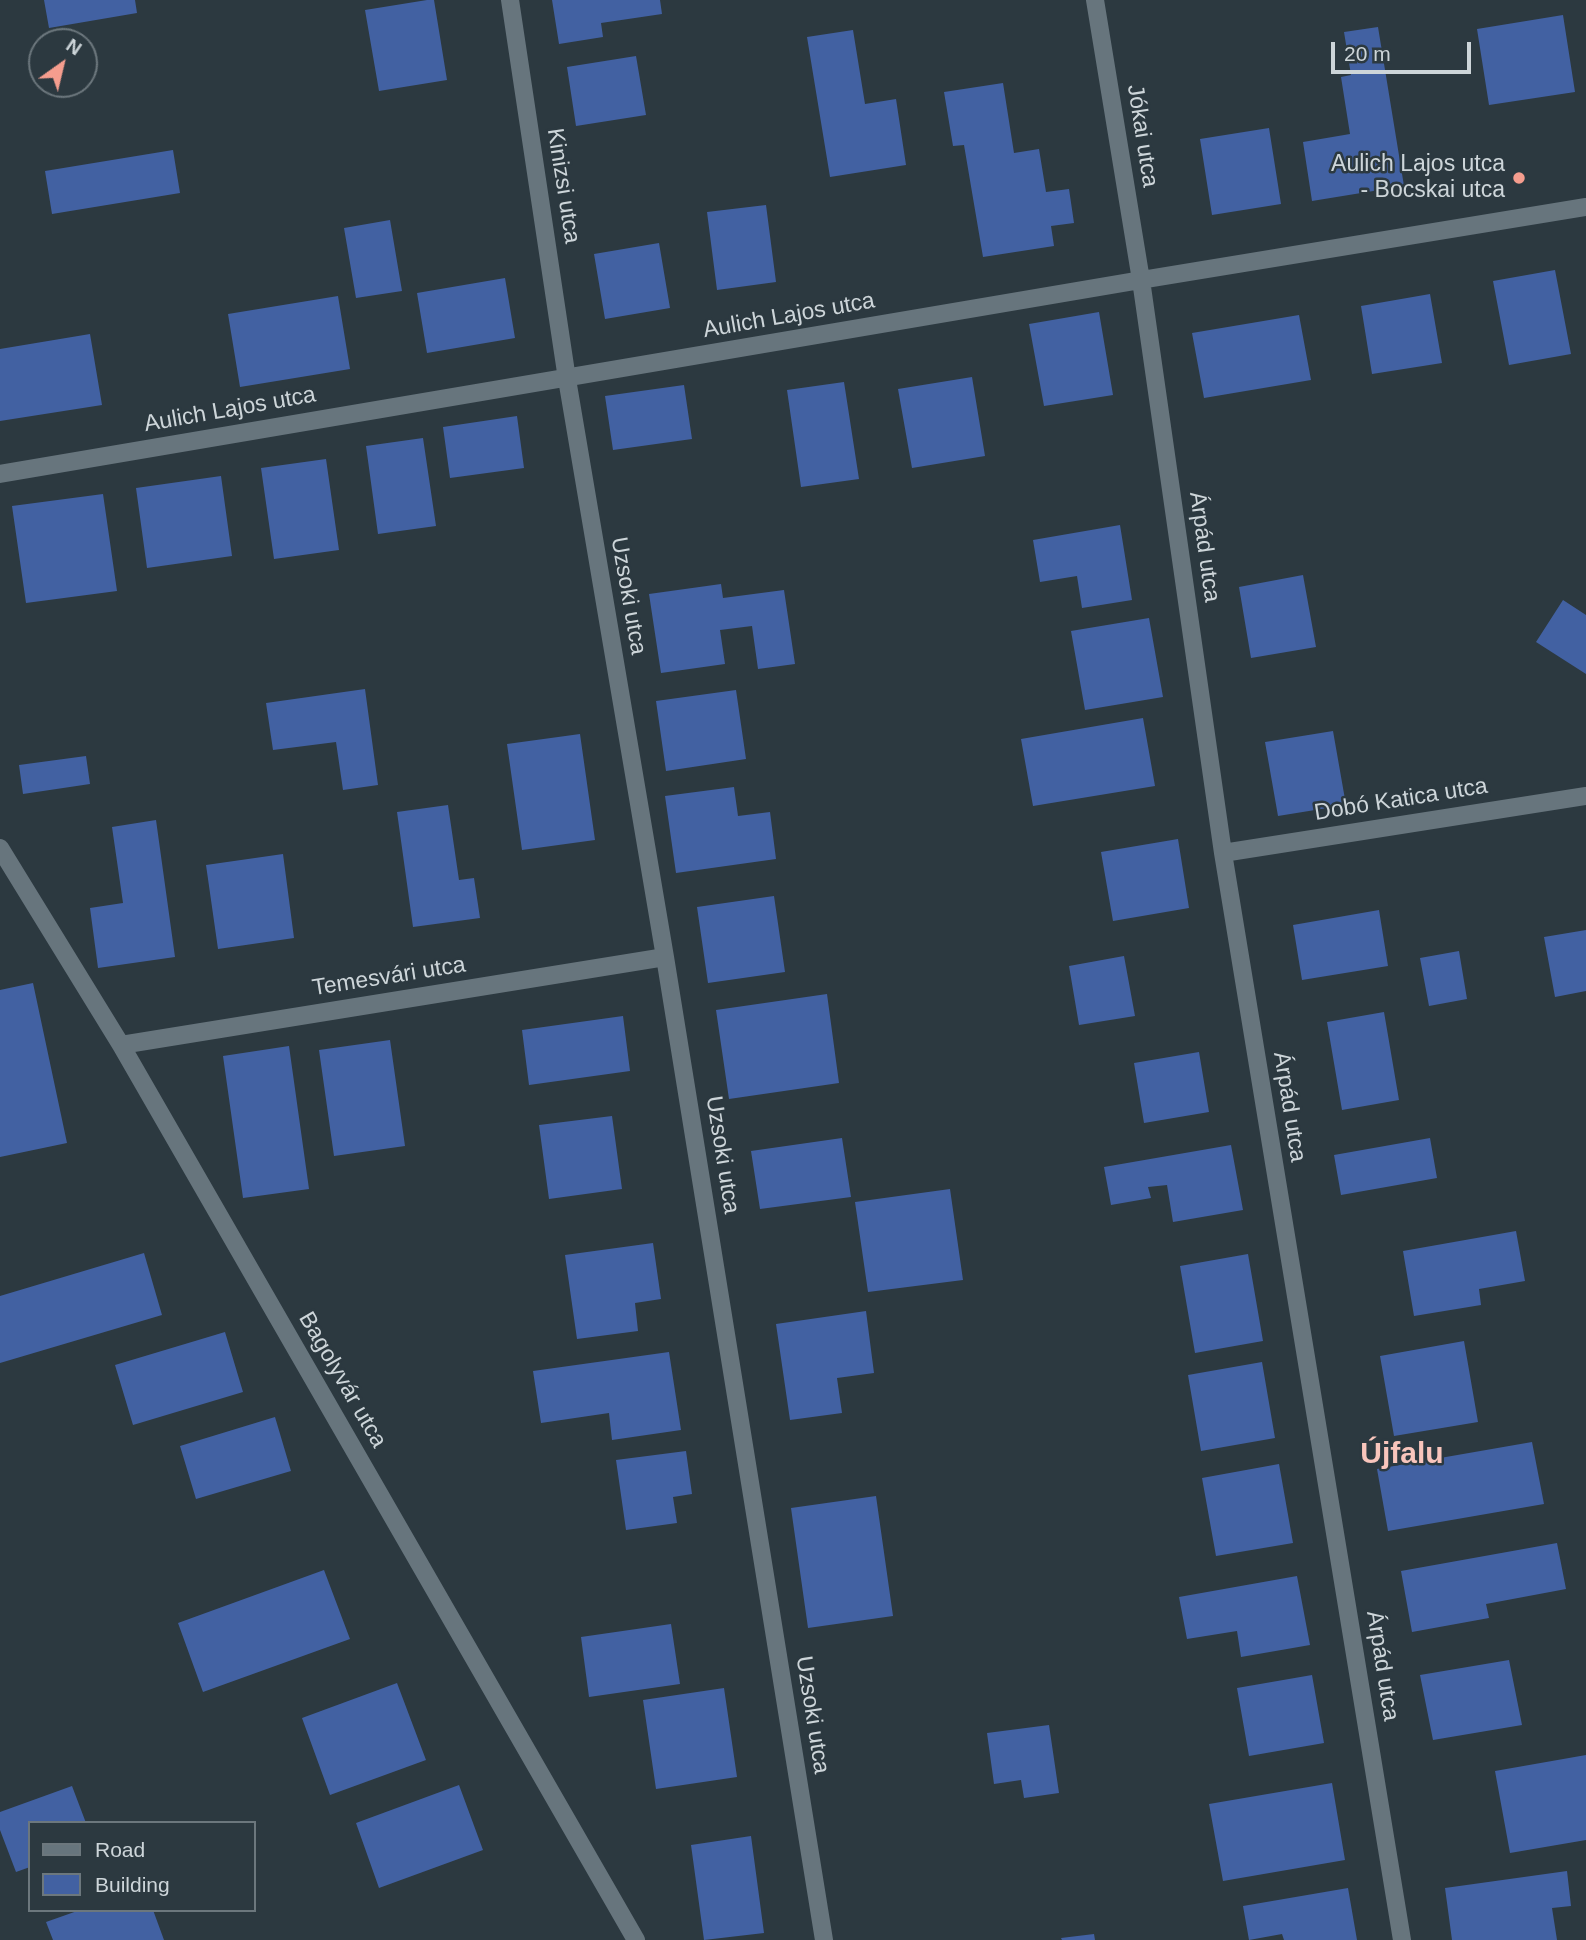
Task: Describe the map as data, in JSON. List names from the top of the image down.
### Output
{
  "streets": {
    "street": [
      "Jókai utca",
      "Kinizsi utca",
      "Aulich Lajos utca",
      "Árpád utca",
      "Uzsoki utca",
      "Dobó Katica utca",
      "Temesvári utca",
      "Bagolyvár utca"
    ]
  },
  "crossings": [
    ["Jókai utca", "Aulich Lajos utca"],
    ["Jókai utca", "Árpád utca"],
    ["Kinizsi utca", "Aulich Lajos utca"],
    ["Kinizsi utca", "Uzsoki utca"],
    ["Aulich Lajos utca", "Árpád utca"],
    ["Aulich Lajos utca", "Uzsoki utca"],
    ["Árpád utca", "Dobó Katica utca"],
    ["Uzsoki utca", "Temesvári utca"],
    ["Temesvári utca", "Bagolyvár utca"]
  ],
  "districts": ["Újfalu"],
  "places": ["Aulich Lajos utca - Bocskai utca"],
  "legend": ["Road", "Building"],
  "scale_bar": "20 m",
  "north": "top right"
}
